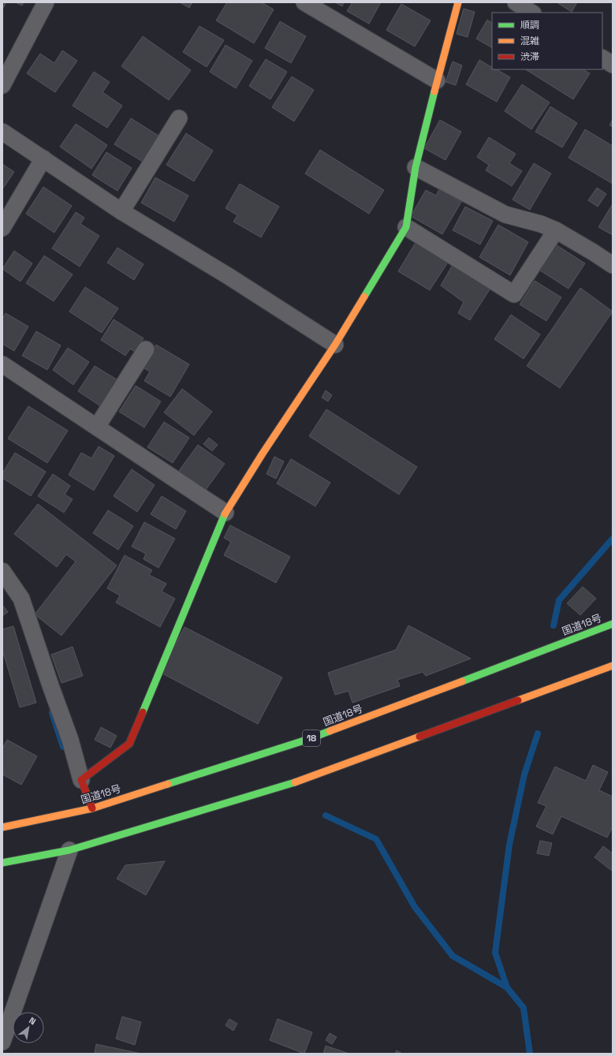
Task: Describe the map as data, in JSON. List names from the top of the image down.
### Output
{
  "streets": {
    "main road": ["国道18号", "18"]
  },
  "legend": ["順調", "混雑", "渋滞"],
  "north": "top right"
}
